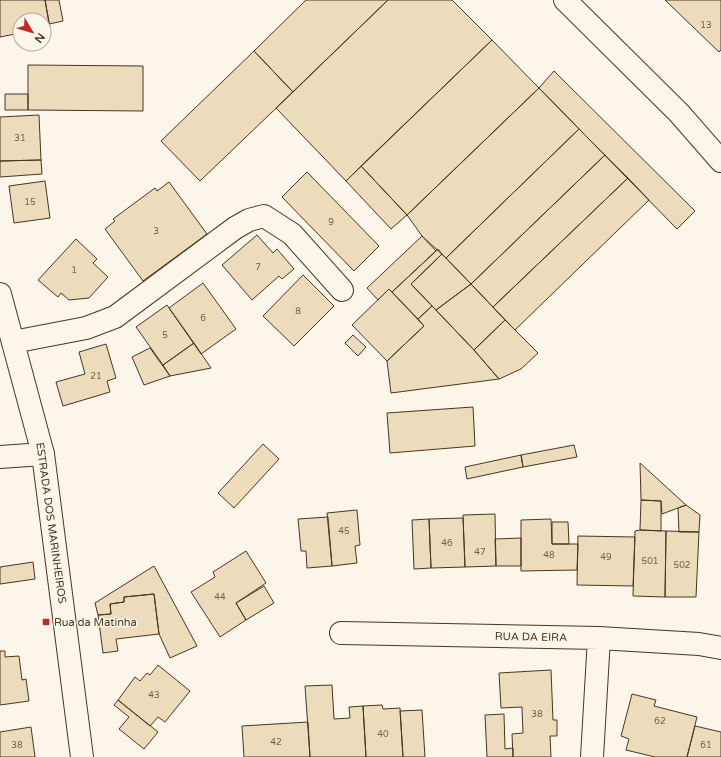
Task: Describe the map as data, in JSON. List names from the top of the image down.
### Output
{
  "streets": {
    "street": ["ESTRADA DOS MARINHEIROS", "RUA DA EIRA"]
  },
  "places": {
    "transit": ["Rua da Matinha"]
  },
  "house_numbers": [
    "13",
    "31",
    "15",
    "9",
    "3",
    "7",
    "1",
    "8",
    "6",
    "5",
    "21",
    "45",
    "46",
    "47",
    "48",
    "49",
    "501",
    "502",
    "44",
    "43",
    "38",
    "62",
    "40",
    "42",
    "38",
    "61"
  ],
  "north": "bottom right"
}
